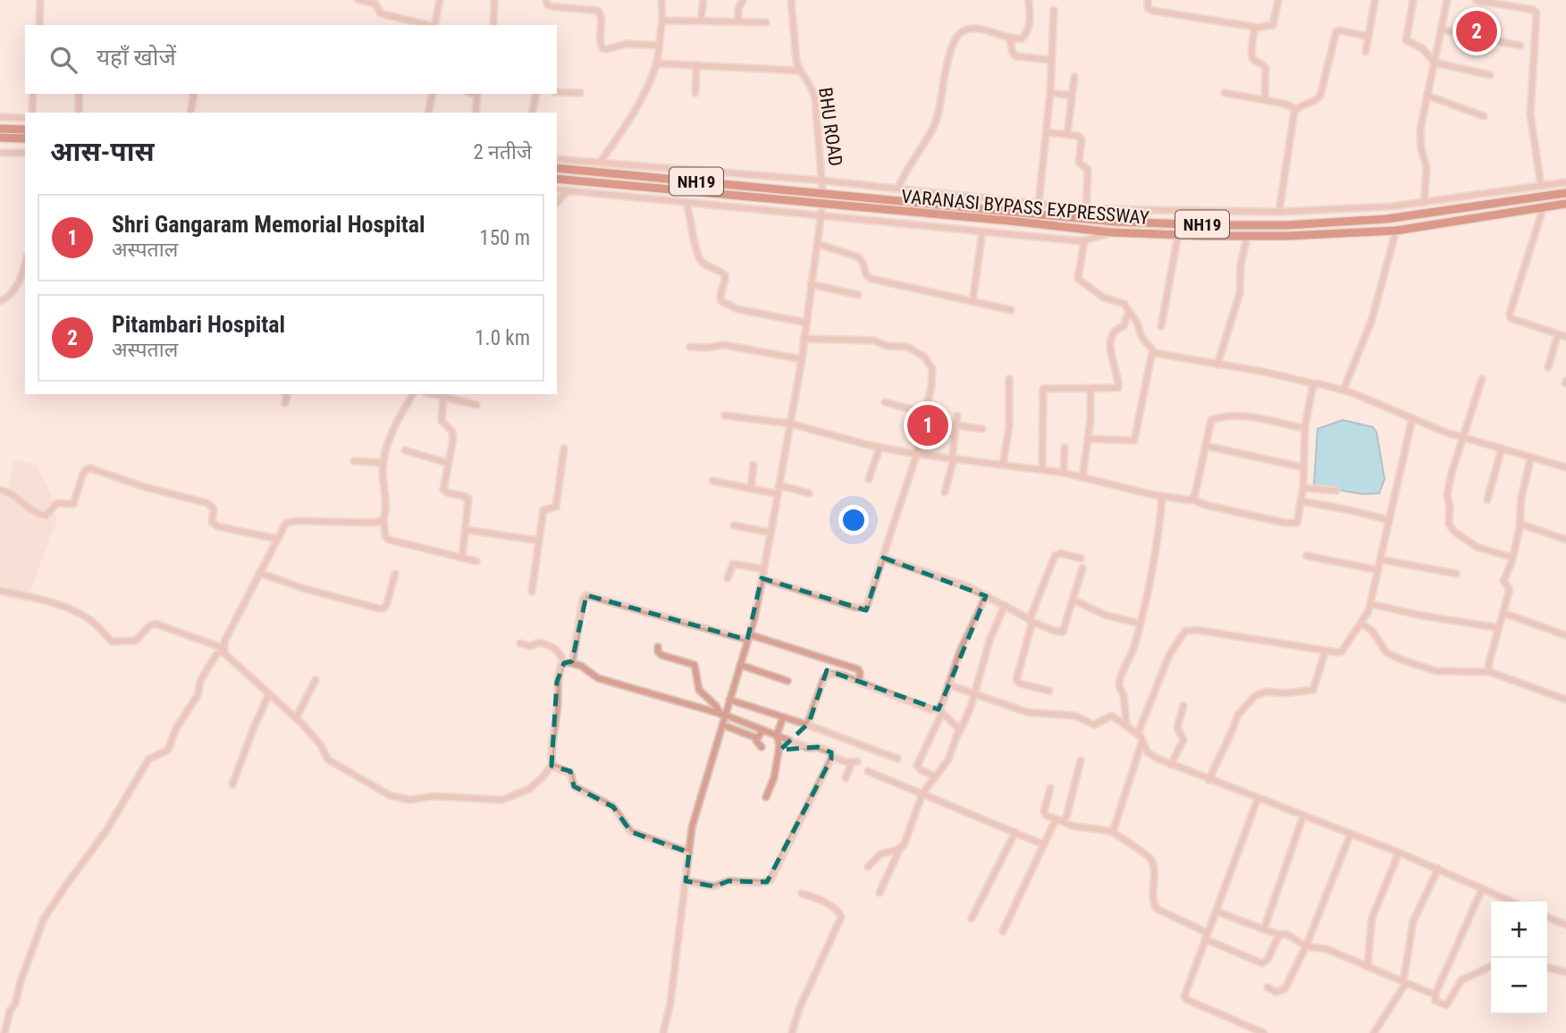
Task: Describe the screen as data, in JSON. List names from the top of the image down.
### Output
{
  "streets": {
    "highway": ["NH19", "VARANASI BYPASS EXPRESSWAY"],
    "street": ["BHU ROAD"]
  },
  "page": {
    "pins": ["2", "1"],
    "search": "यहाँ खोजें",
    "heading": ["आस-पास", "2 नतीजे"],
    "list": [
      {
        "mark": "1",
        "name": "Shri Gangaram Memorial Hospital",
        "note": "अस्पताल",
        "value": "150 m"
      },
      {
        "mark": "2",
        "name": "Pitambari Hospital",
        "note": "अस्पताल",
        "value": "1.0 km"
      }
    ],
    "map_buttons": ["+", "−"]
  }
}
